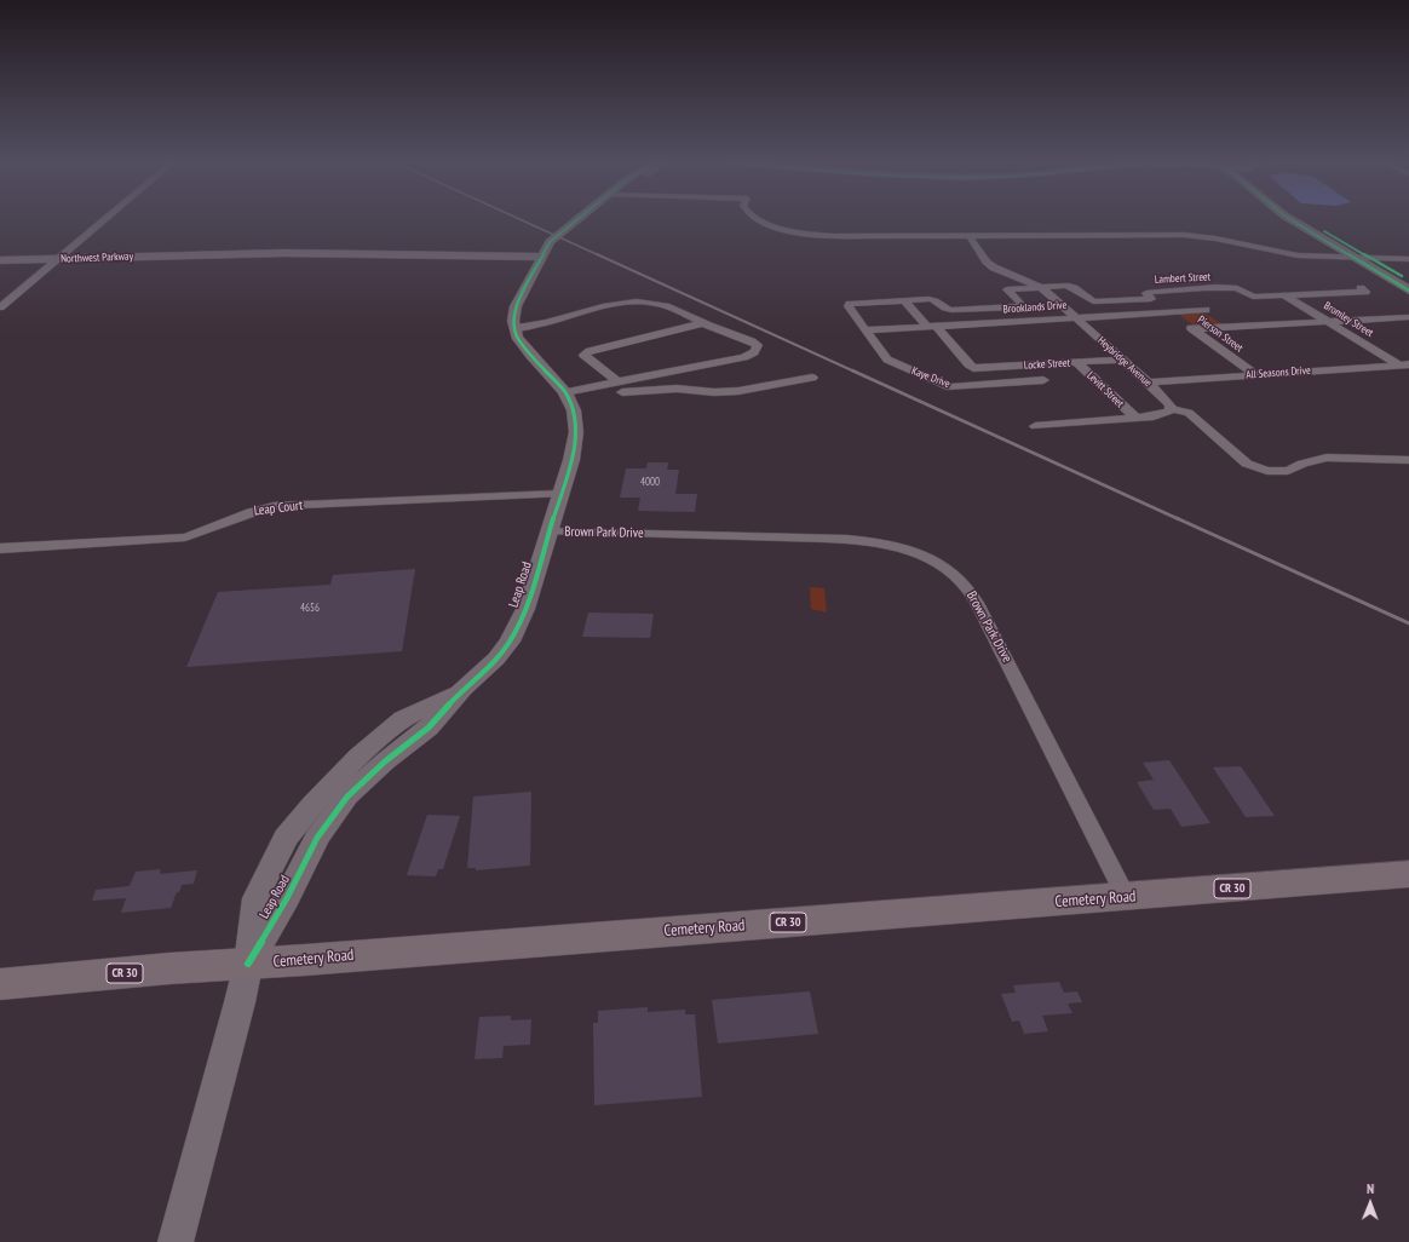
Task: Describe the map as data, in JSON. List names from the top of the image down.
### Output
{
  "streets": {
    "main road": ["CR 30", "Cemetery Road"],
    "street": [
      "Northwest Parkway",
      "Lambert Street",
      "Brooklands Drive",
      "Bromley Street",
      "Pierson Street",
      "Heybridge Avenue",
      "Locke Street",
      "All Seasons Drive",
      "Kaye Drive",
      "Levitt Street",
      "Leap Court",
      "Brown Park Drive",
      "Leap Road"
    ]
  },
  "crossings": [
    ["Lambert Street", "Bromley Street"],
    ["Lambert Street", "Pierson Street"],
    ["Lambert Street", "Heybridge Avenue"],
    ["Lambert Street", "Kaye Drive"],
    ["Brooklands Drive", "Pierson Street"],
    ["Brooklands Drive", "Heybridge Avenue"],
    ["Brooklands Drive", "Locke Street"],
    ["Brooklands Drive", "Kaye Drive"],
    ["Bromley Street", "All Seasons Drive"],
    ["Pierson Street", "All Seasons Drive"],
    ["Heybridge Avenue", "Locke Street"],
    ["Heybridge Avenue", "All Seasons Drive"],
    ["Locke Street", "Levitt Street"],
    ["Leap Court", "Leap Road"],
    ["Brown Park Drive", "Leap Road"],
    ["Brown Park Drive", "Cemetery Road"],
    ["Leap Road", "Cemetery Road"]
  ],
  "house_numbers": ["4000", "4656"],
  "north": "top"
}
